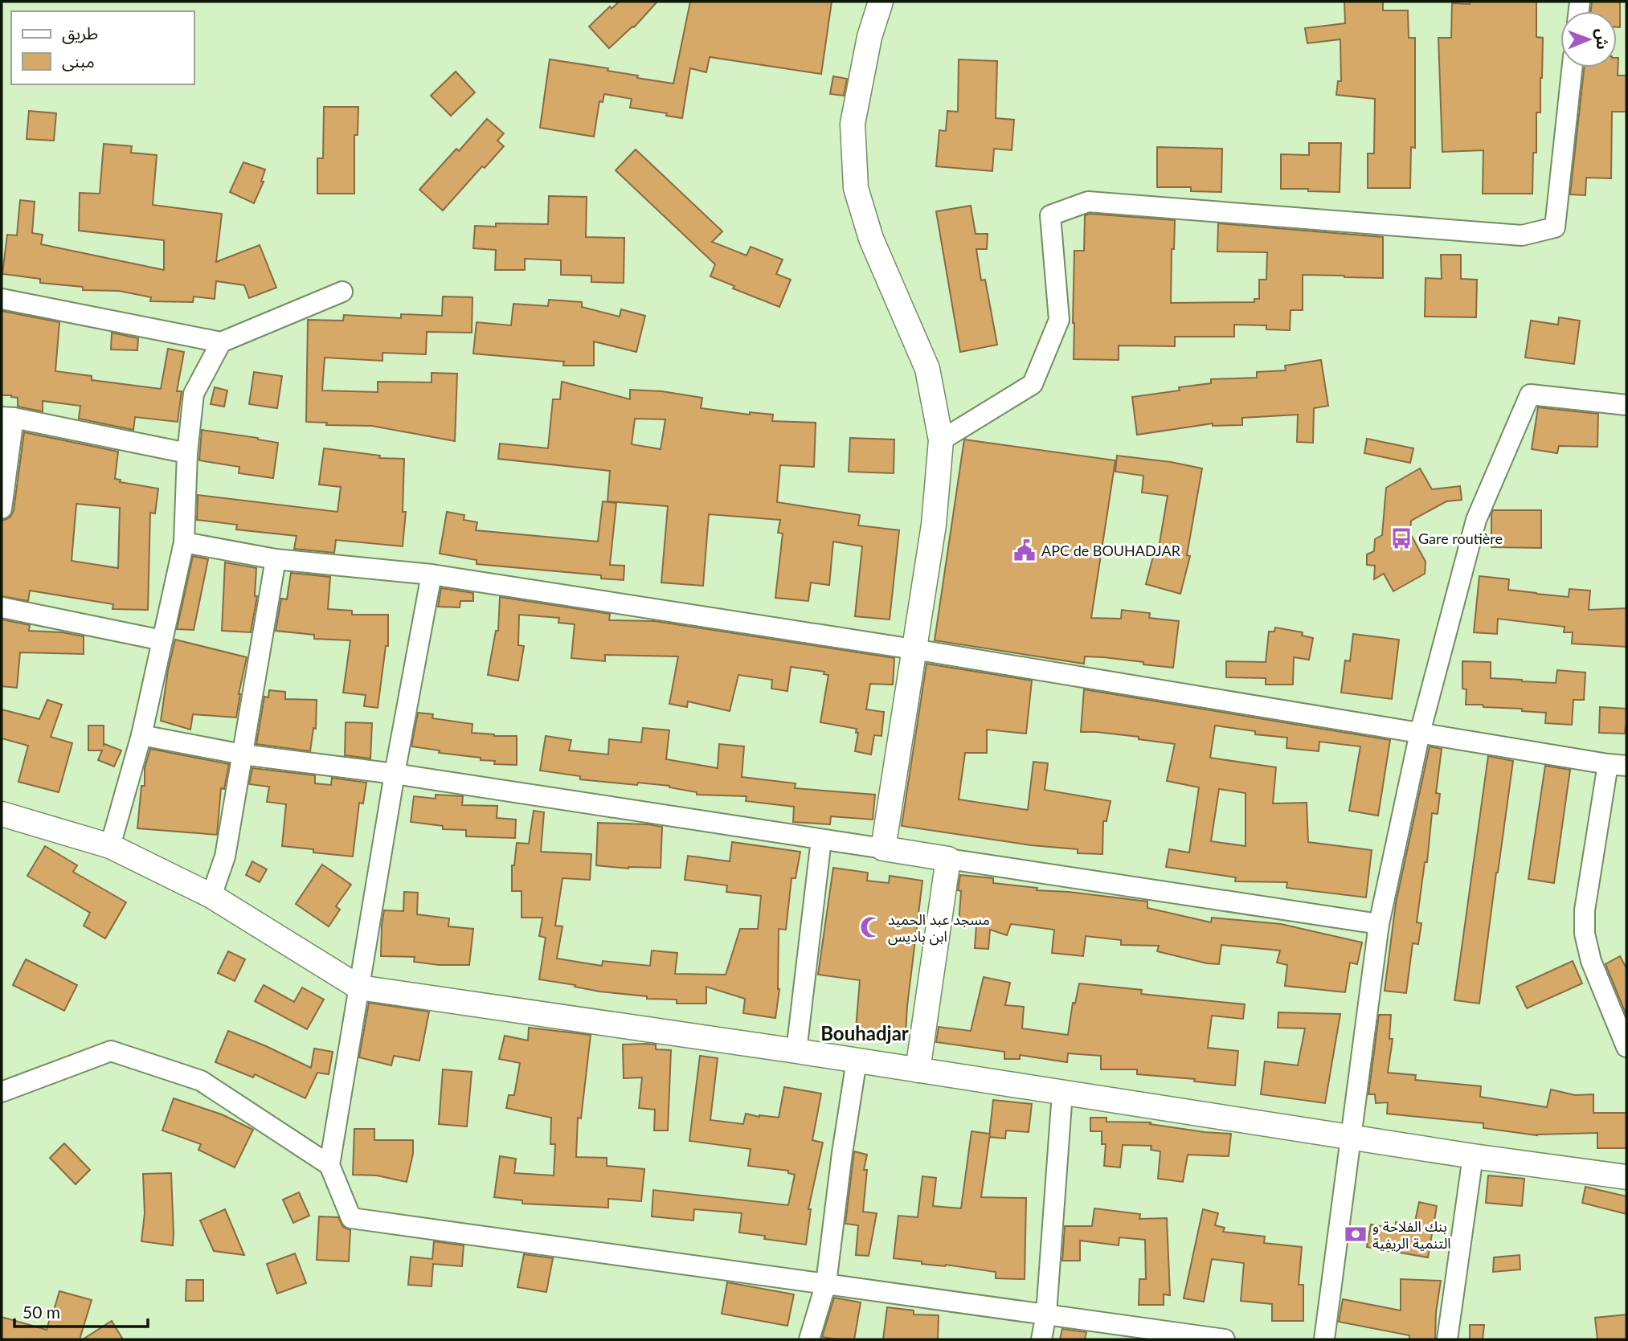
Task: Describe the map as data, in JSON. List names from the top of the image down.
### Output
{
  "districts": ["Bouhadjar"],
  "places": {
    "bus stop": ["Gare routière"],
    "public building": ["APC de BOUHADJAR"],
    "mosque": ["مسجد عبد الحميد ابن باديس"],
    "bank": ["بنك الفلاحة و التنمية الريفية"]
  },
  "legend": ["طريق", "مبنى"],
  "scale_bar": "50 m",
  "north": "right"
}
